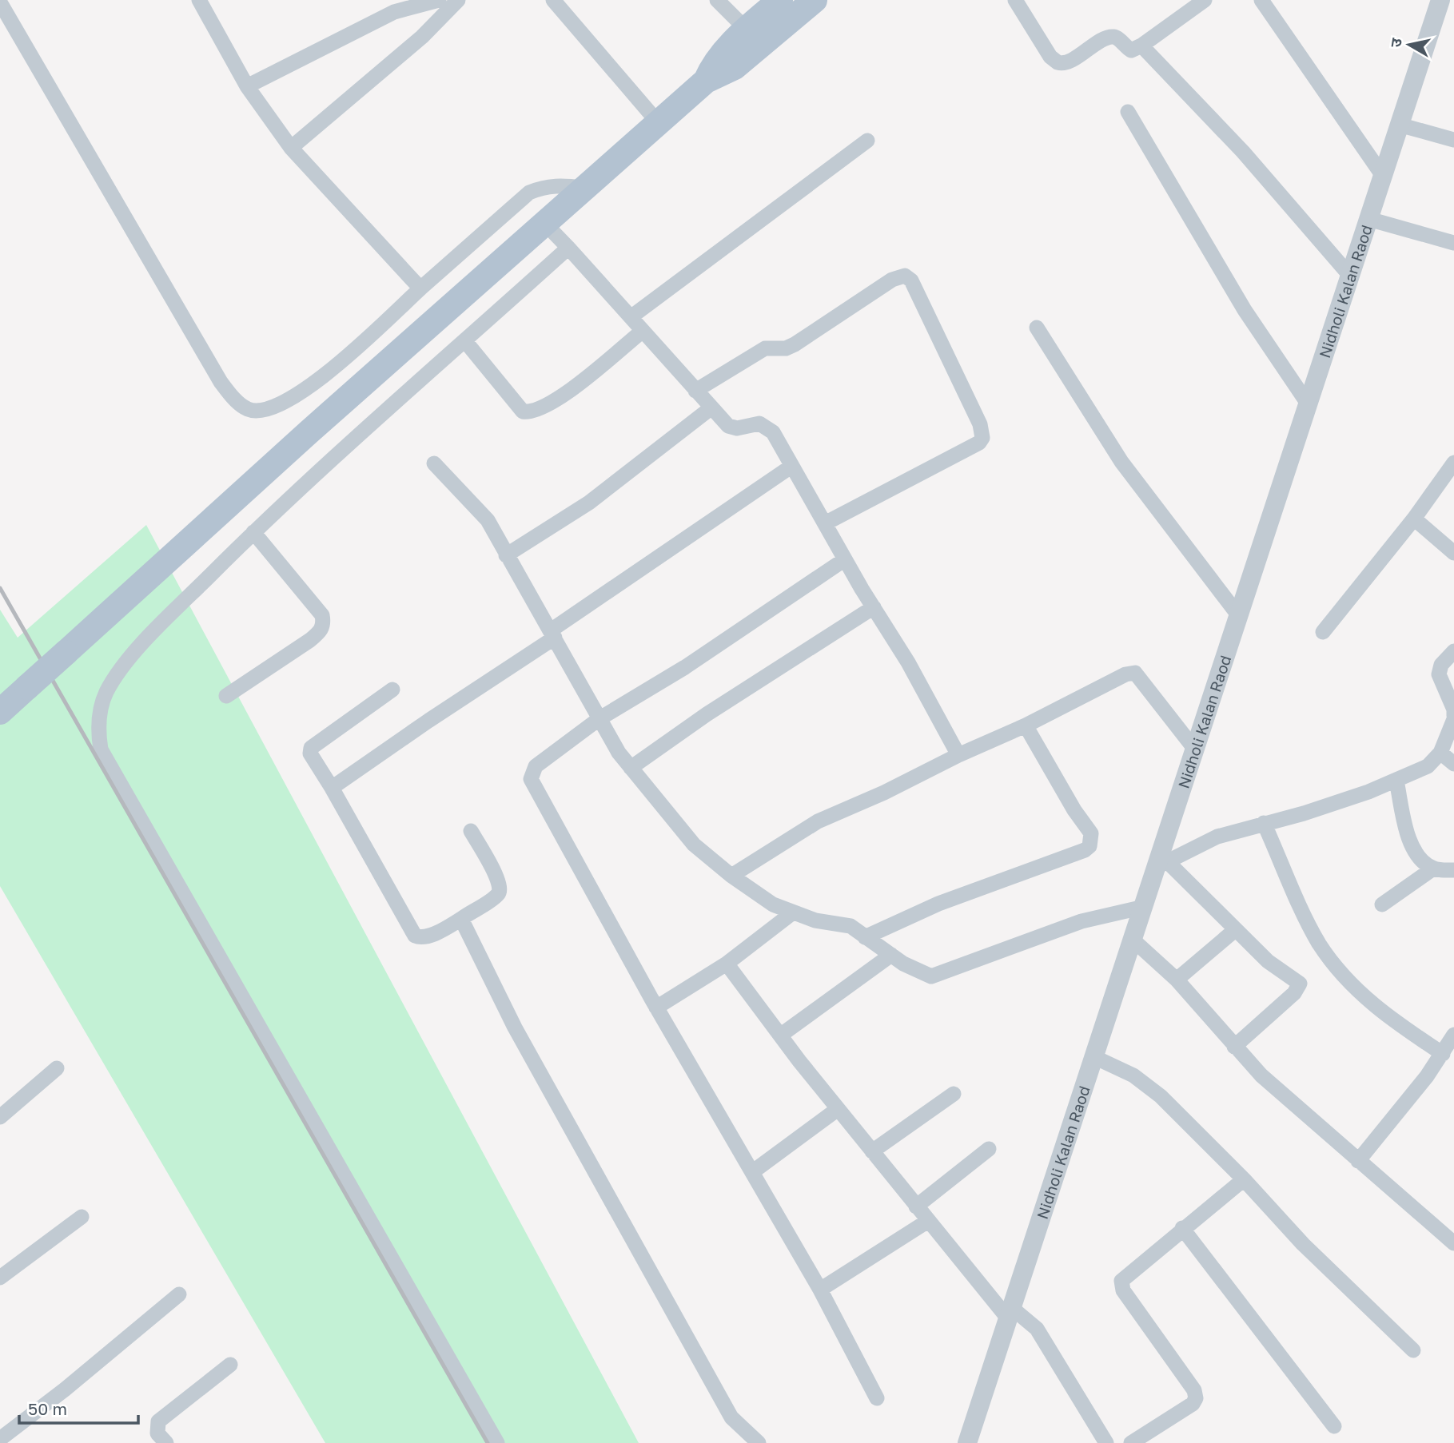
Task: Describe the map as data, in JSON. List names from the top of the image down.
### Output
{
  "streets": {
    "street": ["Nidholi Kalan Raod"]
  },
  "scale_bar": "50 m",
  "north": "left"
}
